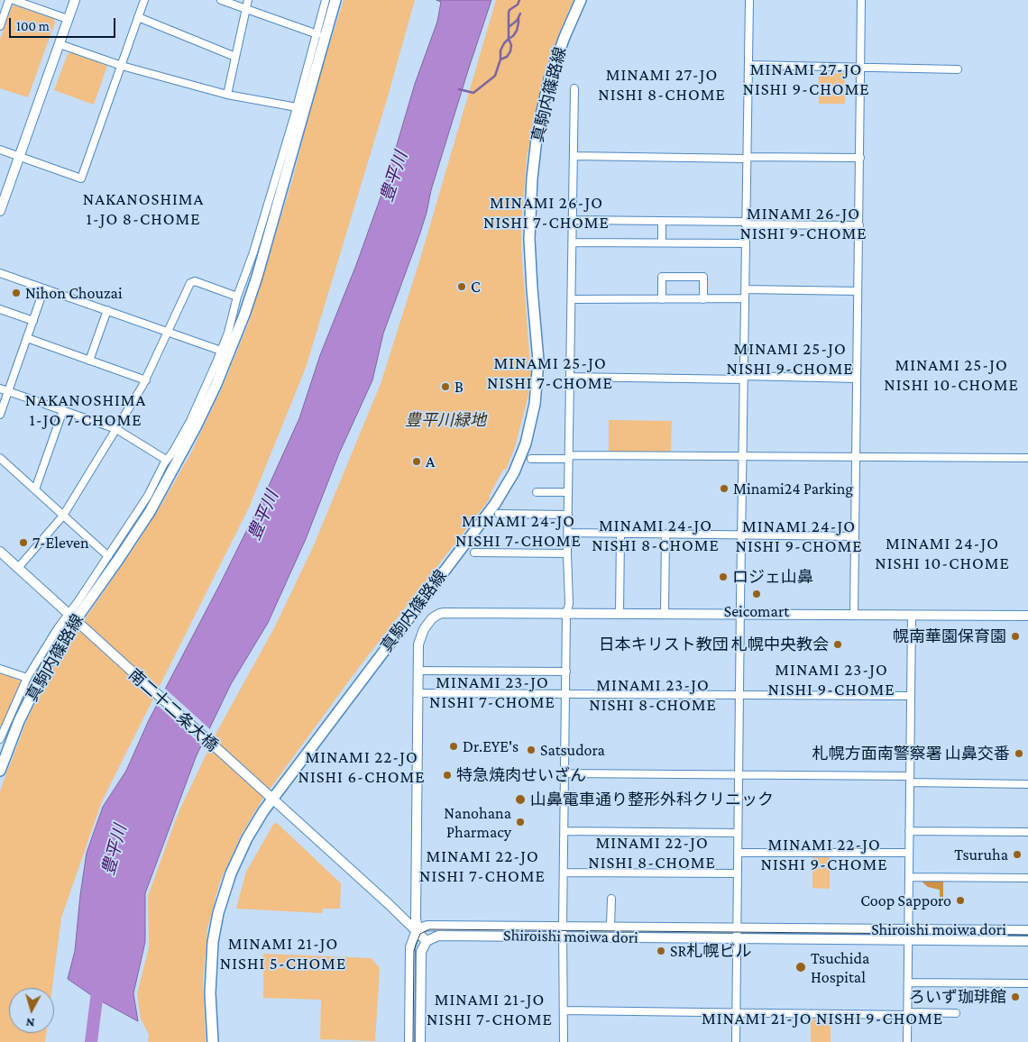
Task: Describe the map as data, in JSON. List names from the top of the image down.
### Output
{
  "streets": {
    "main road": ["真駒内篠路線", "南二十二条大橋", "Shiroishi moiwa dori"]
  },
  "crossings": [
    ["真駒内篠路線", "南二十二条大橋"]
  ],
  "districts": [
    "MINAMI 27-JO NISHI 9-CHOME",
    "MINAMI 27-JO NISHI 8-CHOME",
    "NAKANOSHIMA 1-JO 8-CHOME",
    "MINAMI 26-JO NISHI 7-CHOME",
    "MINAMI 26-JO NISHI 9-CHOME",
    "MINAMI 25-JO NISHI 9-CHOME",
    "MINAMI 25-JO NISHI 7-CHOME",
    "MINAMI 25-JO NISHI 10-CHOME",
    "NAKANOSHIMA 1-JO 7-CHOME",
    "MINAMI 24-JO NISHI 7-CHOME",
    "MINAMI 24-JO NISHI 8-CHOME",
    "MINAMI 24-JO NISHI 9-CHOME",
    "MINAMI 24-JO NISHI 10-CHOME",
    "MINAMI 23-JO NISHI 9-CHOME",
    "MINAMI 23-JO NISHI 7-CHOME",
    "MINAMI 23-JO NISHI 8-CHOME",
    "MINAMI 22-JO NISHI 6-CHOME",
    "MINAMI 22-JO NISHI 8-CHOME",
    "MINAMI 22-JO NISHI 9-CHOME",
    "MINAMI 22-JO NISHI 7-CHOME",
    "MINAMI 21-JO NISHI 5-CHOME",
    "MINAMI 21-JO NISHI 7-CHOME",
    "MINAMI 21-JO NISHI 9-CHOME"
  ],
  "water": ["豊平川"],
  "parks": ["豊平川緑地"],
  "places": [
    "C",
    "Nihon Chouzai",
    "B",
    "A",
    "Minami24 Parking",
    "7-Eleven",
    "ロジェ山鼻",
    "Seicomart",
    "幌南華園保育園",
    "日本キリスト教団 札幌中央教会",
    "Dr.EYE's",
    "Satsudora",
    "札幌方面南警察署 山鼻交番",
    "特急焼肉せいざん",
    "山鼻電車通り整形外科クリニック",
    "Nanohana Pharmacy",
    "Tsuruha",
    "Coop Sapporo",
    "SR札幌ビル",
    "Tsuchida Hospital",
    "ろいず珈琲館"
  ],
  "scale_bar": "100 m",
  "north": "bottom"
}
